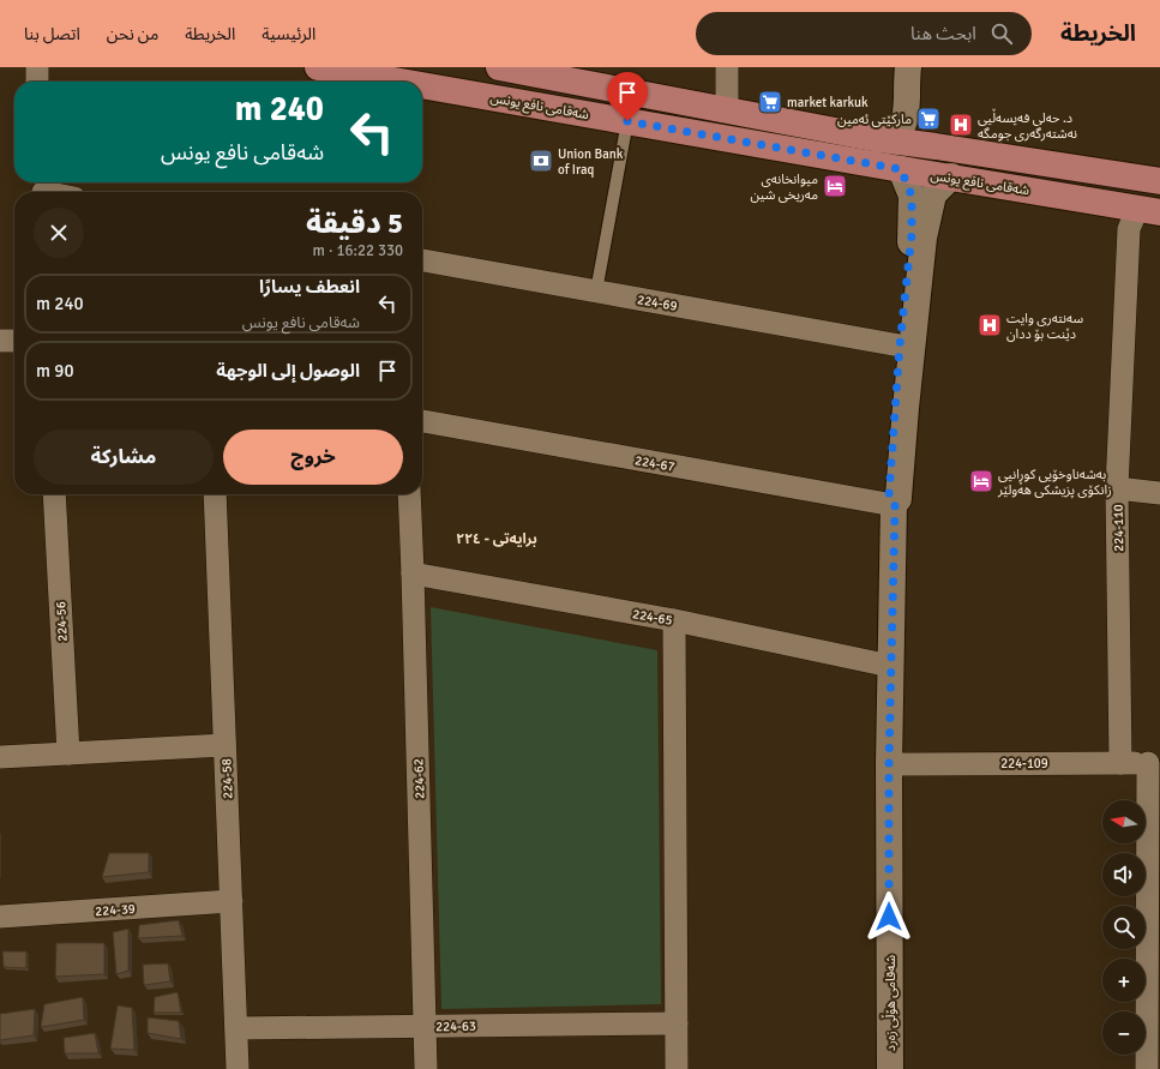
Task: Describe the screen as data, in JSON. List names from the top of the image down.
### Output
{
  "streets": {
    "main road": ["شەقامی نافع یونس"],
    "street": [
      "224-69",
      "224-67",
      "224-110",
      "224-65",
      "224-56",
      "224-109",
      "224-58",
      "224-62",
      "224-39",
      "شەقامی هۆڵی زەرد",
      "224-63"
    ]
  },
  "crossings": [
    ["شەقامی نافع یونس", "224-110"],
    ["شەقامی نافع یونس", "شەقامی هۆڵی زەرد"],
    ["224-69", "شەقامی هۆڵی زەرد"],
    ["224-67", "شەقامی هۆڵی زەرد"],
    ["224-110", "224-109"],
    ["224-65", "224-62"],
    ["224-65", "شەقامی هۆڵی زەرد"],
    ["224-109", "شەقامی هۆڵی زەرد"],
    ["224-58", "224-39"],
    ["224-58", "224-63"],
    ["224-62", "224-63"]
  ],
  "districts": ["برایەتی - ٢٢٤"],
  "places": {
    "supermarket": ["market karkuk", "مارکێتی ئەمین"],
    "hospital": ["د. حەلی فەیسەڵیی نەشتەرگەری جومگە", "سەنتەری وایت دێنت بۆ ددان"],
    "bank": ["Union Bank of Iraq"],
    "hotel": ["میوانخانەی مەریخی شین", "بەشەناوخۆیی کوڕانیی زانکۆی پزیشکی هەولێر"]
  },
  "north": "left",
  "page": {
    "header": "الخريطة",
    "search": "ابحث هنا",
    "nav": [
      "الرئيسية",
      "الخريطة",
      "من نحن",
      "اتصل بنا"
    ],
    "turn": ["240 m", "شەقامی نافع یونس"],
    "heading": ["5 دقيقة", "330 m · 16:22"],
    "list": [
      {
        "name": "انعطف يسارًا",
        "note": "شەقامی نافع یونس",
        "value": "240 m"
      },
      {
        "name": "الوصول إلى الوجهة",
        "value": "90 m"
      }
    ],
    "buttons": ["خروج", "مشاركة"],
    "map_buttons": ["+", "−"]
  }
}
